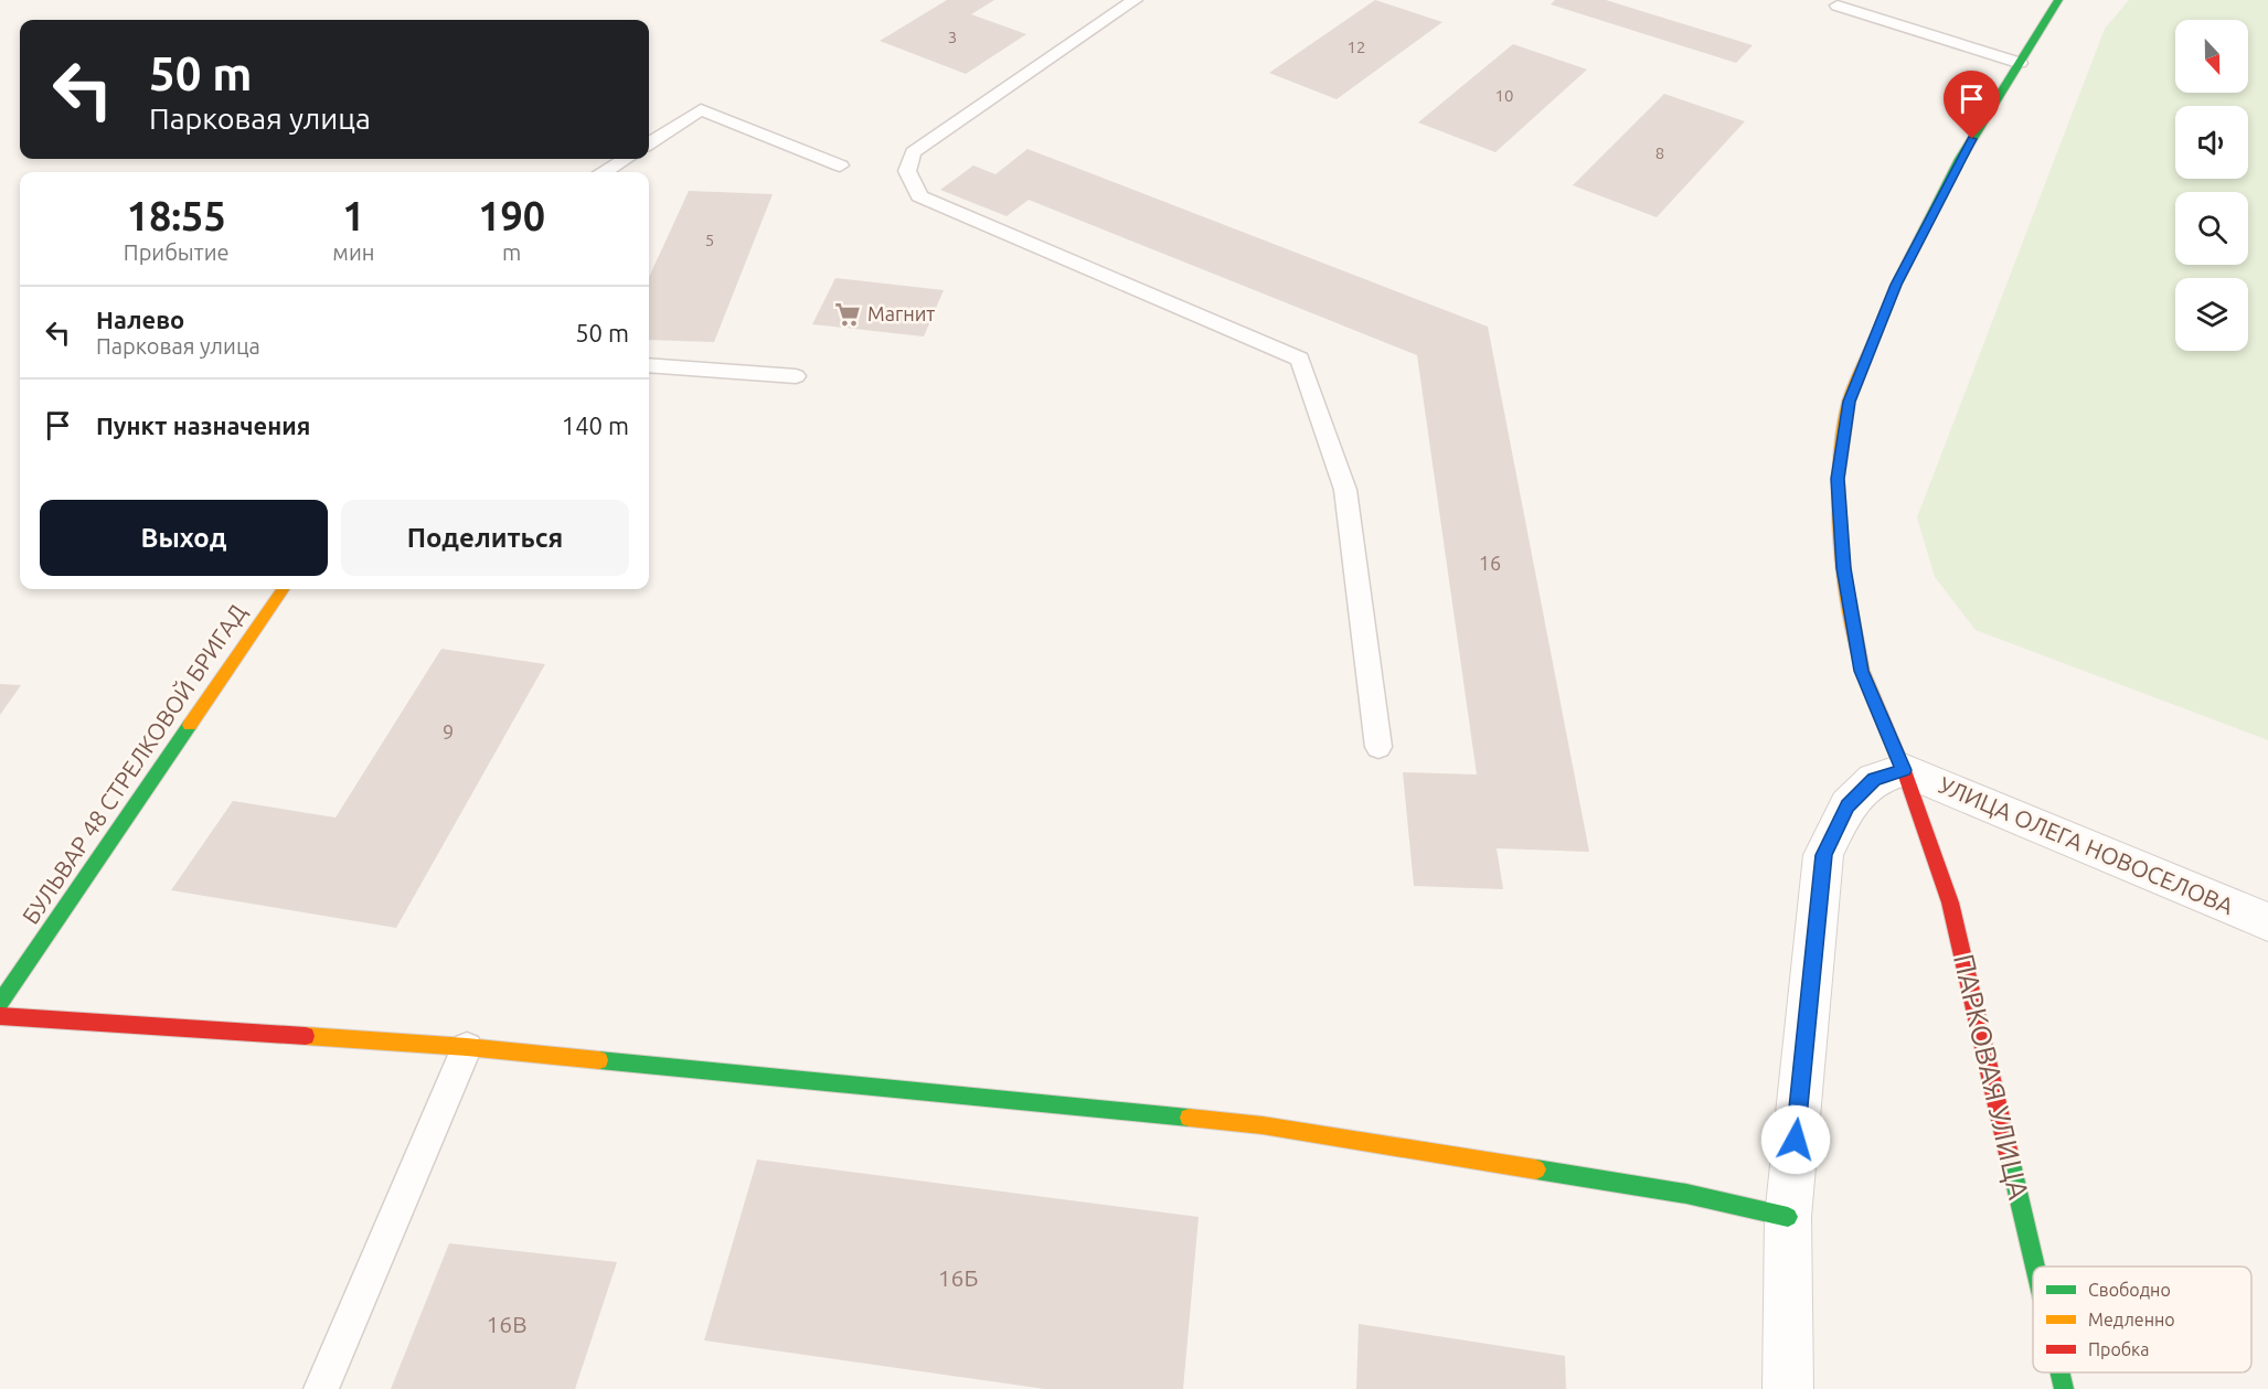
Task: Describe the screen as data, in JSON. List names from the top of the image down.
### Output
{
  "streets": {
    "street": ["БУЛЬВАР 48 СТРЕЛКОВОЙ БРИГАД", "УЛИЦА ОЛЕГА НОВОСЕЛОВА", "ПАРКОВАЯ УЛИЦА"]
  },
  "crossings": [
    ["УЛИЦА ОЛЕГА НОВОСЕЛОВА", "ПАРКОВАЯ УЛИЦА"]
  ],
  "places": {
    "supermarket": ["Магнит"]
  },
  "house_numbers": [
    "3",
    "12",
    "10",
    "8",
    "5",
    "16",
    "9",
    "16Б",
    "16В"
  ],
  "legend": ["Свободно", "Медленно", "Пробка"],
  "north": "bottom",
  "page": {
    "turn": ["50 m", "Парковая улица"],
    "eta": [
      "18:55",
      "Прибытие",
      "1",
      "мин",
      "190",
      "m"
    ],
    "list": [
      {
        "name": "Налево",
        "note": "Парковая улица",
        "value": "50 m"
      },
      {
        "name": "Пункт назначения",
        "value": "140 m"
      }
    ],
    "buttons": ["Выход", "Поделиться"]
  }
}
